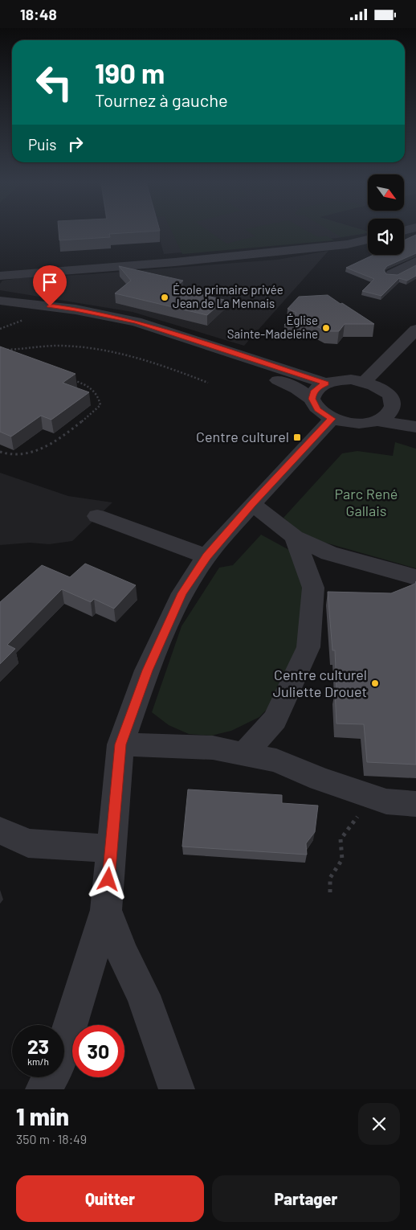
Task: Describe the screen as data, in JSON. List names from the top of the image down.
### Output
{
  "parks": ["Parc René Gallais"],
  "places": {
    "other": ["École primaire privée Jean de La Mennais", "Église Sainte-Madeleine", "Centre culturel Juliette Drouet"],
    "transit": ["Centre culturel"]
  },
  "north": "bottom right",
  "page": {
    "status": "18:48",
    "turn": ["190 m", "Tournez à gauche"],
    "then": "Puis",
    "speed": "23 km/h",
    "limit": "30",
    "heading": ["1 min", "350 m · 18:49"],
    "buttons": ["Quitter", "Partager"]
  }
}
